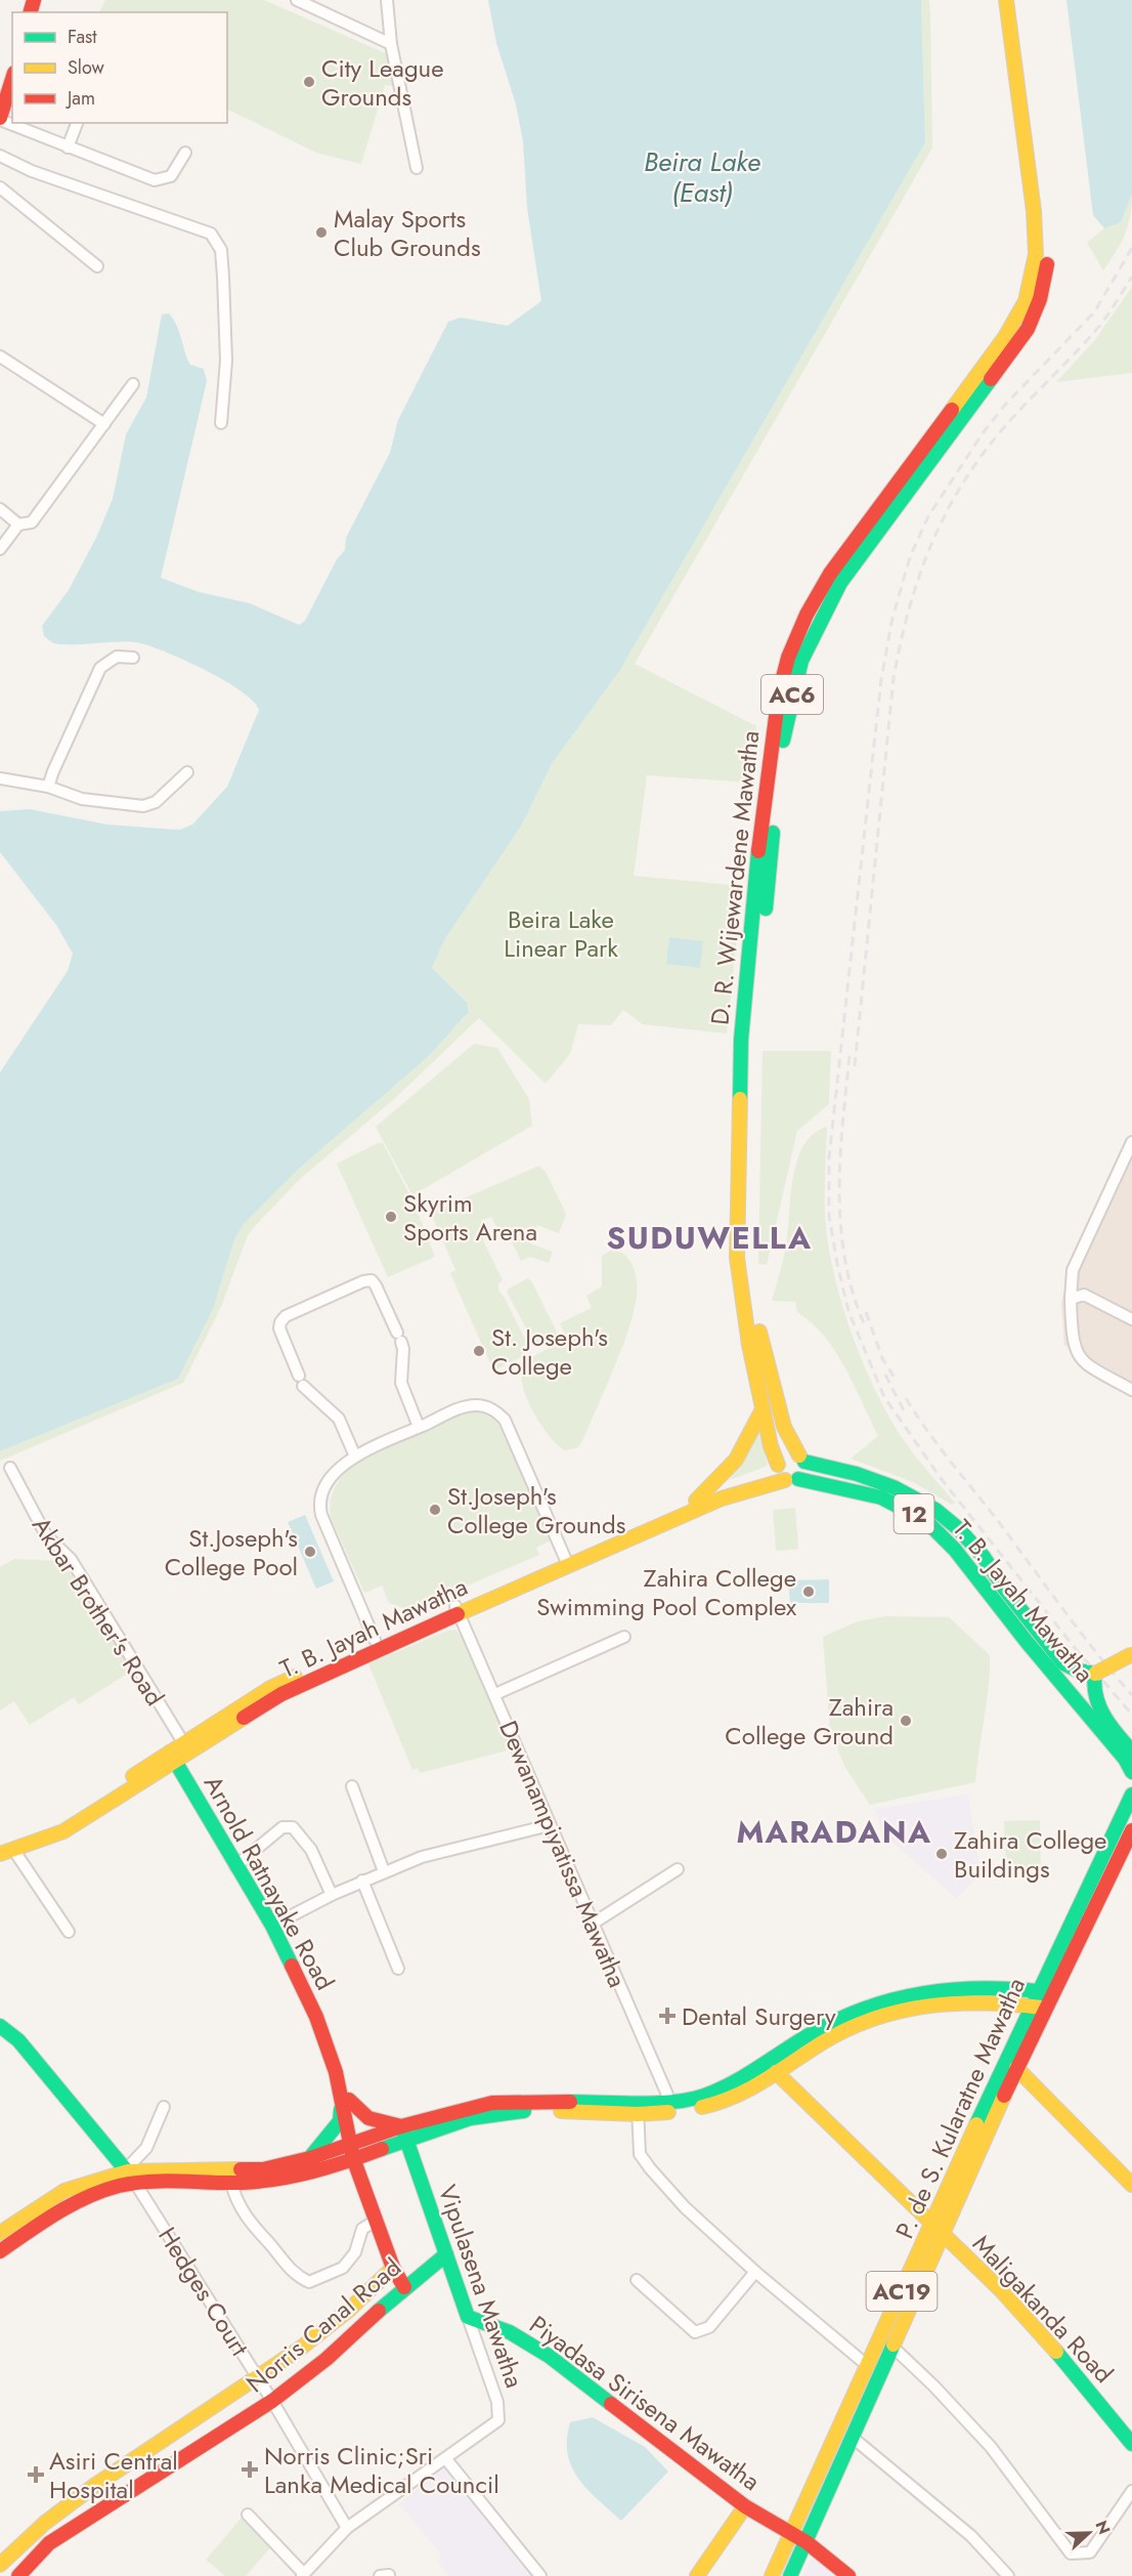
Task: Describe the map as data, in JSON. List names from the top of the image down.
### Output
{
  "streets": {
    "main road": [
      "AC6",
      "D. R. Wijewardene Mawatha",
      "12",
      "T. B. Jayah Mawatha",
      "Arnold Ratnayake Road",
      "P. de S. Kularatne Mawatha",
      "Vipulasena Mawatha",
      "AC19",
      "Maligakanda Road",
      "Norris Canal Road",
      "Piyadasa Sirisena Mawatha"
    ],
    "street": ["Akbar Brother's Road", "Dewanampiyatissa Mawatha", "Hedges Court"]
  },
  "crossings": [
    ["D. R. Wijewardene Mawatha", "T. B. Jayah Mawatha"],
    ["T. B. Jayah Mawatha", "Akbar Brother's Road"],
    ["T. B. Jayah Mawatha", "Dewanampiyatissa Mawatha"],
    ["T. B. Jayah Mawatha", "Arnold Ratnayake Road"],
    ["Arnold Ratnayake Road", "Norris Canal Road"],
    ["P. de S. Kularatne Mawatha", "Maligakanda Road"],
    ["P. de S. Kularatne Mawatha", "Piyadasa Sirisena Mawatha"],
    ["Vipulasena Mawatha", "Hedges Court"],
    ["Vipulasena Mawatha", "Norris Canal Road"],
    ["Vipulasena Mawatha", "Piyadasa Sirisena Mawatha"],
    ["Hedges Court", "Norris Canal Road"]
  ],
  "districts": ["SUDUWELLA", "MARADANA"],
  "water": ["Beira Lake (East)"],
  "parks": ["Beira Lake Linear Park"],
  "places": {
    "other": [
      "City League Grounds",
      "Malay Sports Club Grounds",
      "Skyrim Sports Arena",
      "St. Joseph's College",
      "St.Joseph's College Grounds",
      "St.Joseph's College Pool",
      "Zahira College Swimming Pool Complex",
      "Zahira College Ground",
      "Zahira College Buildings"
    ],
    "health": ["Dental Surgery", "Norris Clinic;Sri Lanka Medical Council", "Asiri Central Hospital"]
  },
  "legend": ["Fast", "Slow", "Jam"],
  "north": "right"
}
